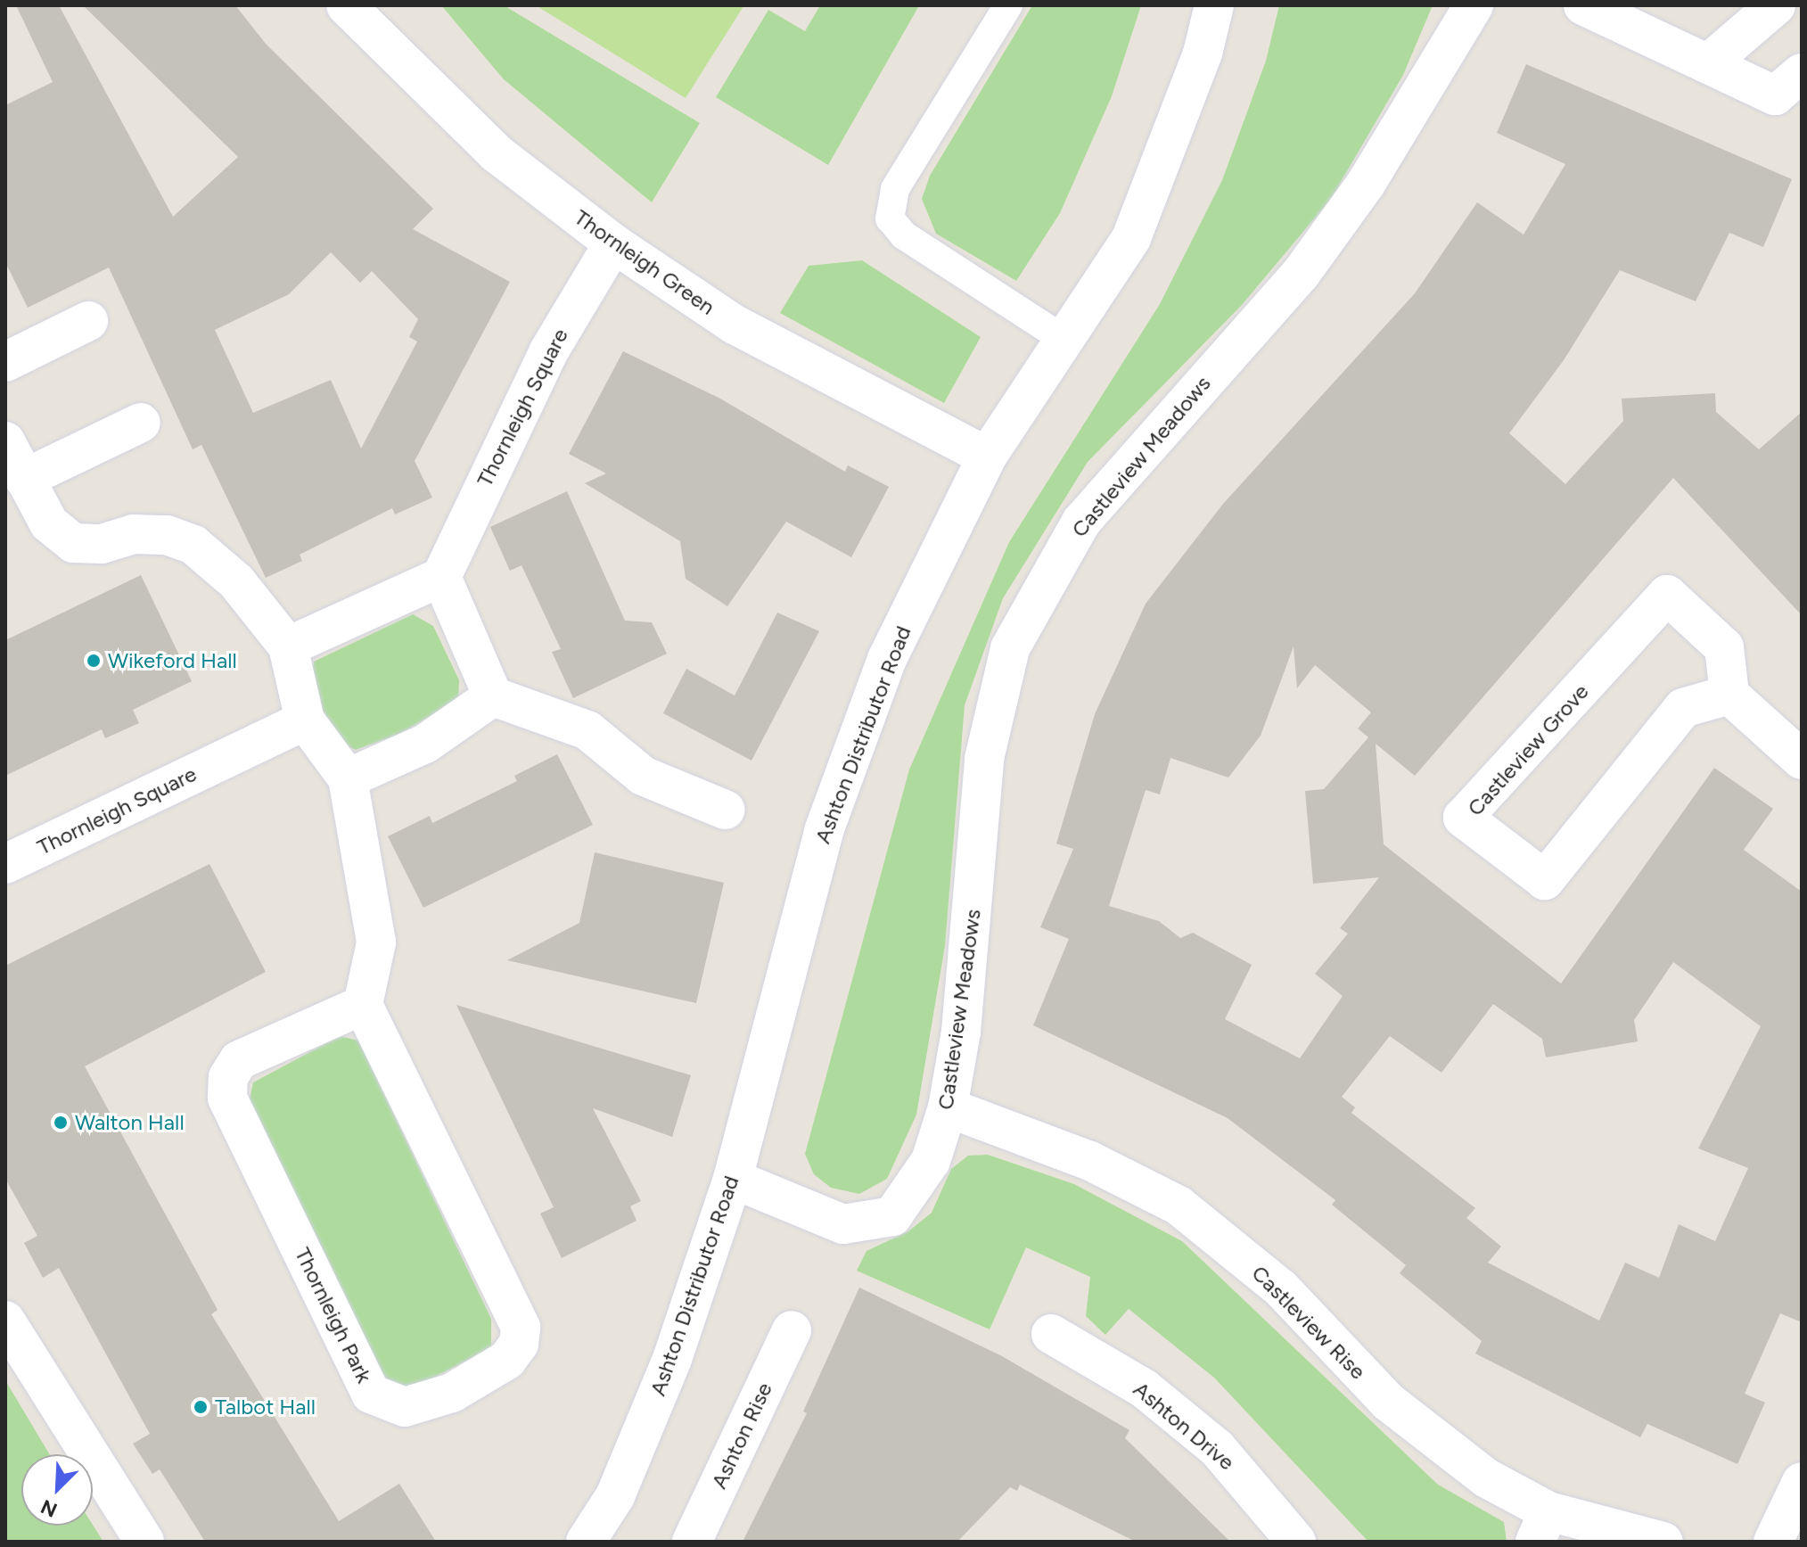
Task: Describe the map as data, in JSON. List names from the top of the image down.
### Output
{
  "streets": {
    "street": [
      "Thornleigh Green",
      "Thornleigh Square",
      "Castleview Meadows",
      "Ashton Distributor Road",
      "Castleview Grove",
      "Thornleigh Park",
      "Castleview Rise",
      "Ashton Drive",
      "Ashton Rise"
    ]
  },
  "crossings": [
    ["Thornleigh Green", "Thornleigh Square"],
    ["Thornleigh Green", "Ashton Distributor Road"],
    ["Castleview Meadows", "Ashton Distributor Road"],
    ["Castleview Meadows", "Castleview Rise"]
  ],
  "places": ["Wikeford Hall", "Walton Hall", "Talbot Hall"],
  "north": "bottom left"
}
